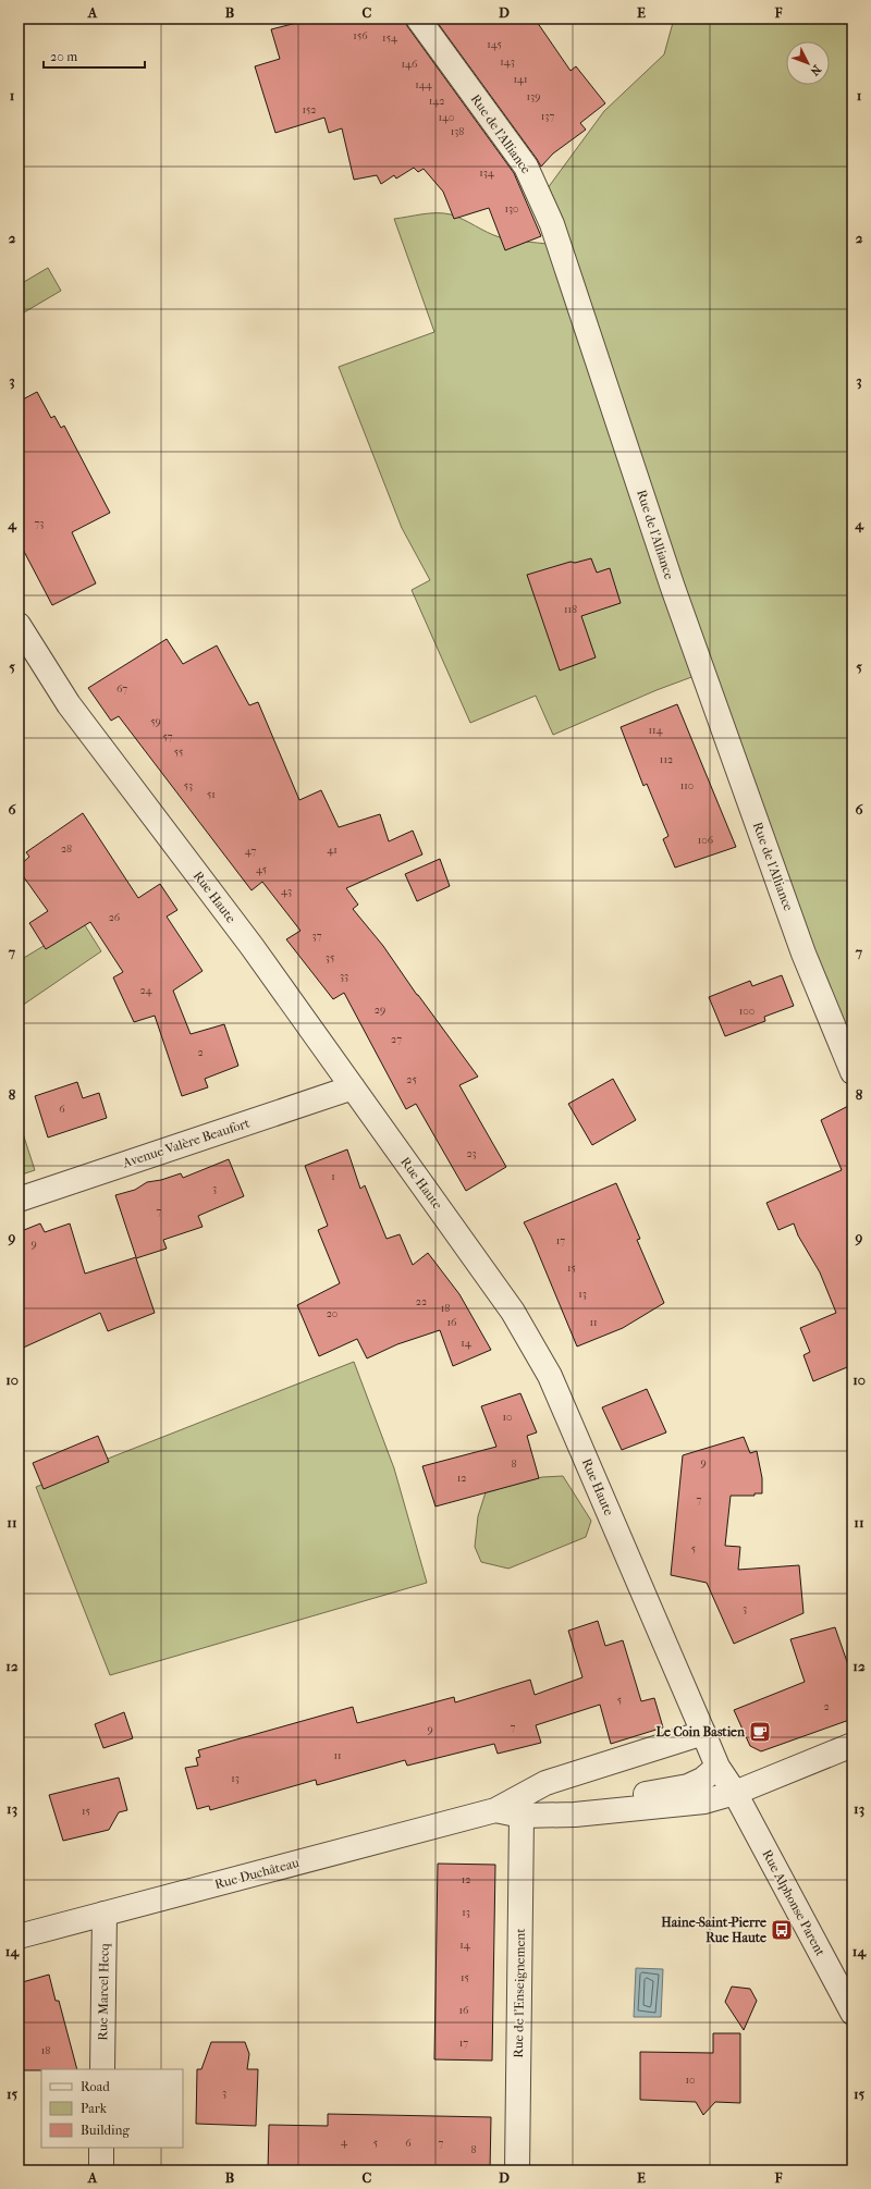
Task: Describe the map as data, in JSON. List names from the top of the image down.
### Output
{
  "streets": {
    "street": [
      "Rue de l'Alliance",
      "Rue Haute",
      "Avenue Valère Beaufort",
      "Rue Duchâteau",
      "Rue Alphonse Parent",
      "Rue Marcel Hecq",
      "Rue de l'Enseignement"
    ]
  },
  "crossings": [
    ["Rue Haute", "Avenue Valère Beaufort"],
    ["Rue Haute", "Rue Alphonse Parent"],
    ["Rue Duchâteau", "Rue Marcel Hecq"]
  ],
  "places": {
    "cafe": ["Le Coin Bastien"],
    "bus stop": ["Haine-Saint-Pierre Rue Haute"]
  },
  "house_numbers": [
    "156",
    "154",
    "145",
    "143",
    "146",
    "141",
    "144",
    "139",
    "142",
    "152",
    "137",
    "140",
    "138",
    "134",
    "130",
    "73",
    "118",
    "67",
    "59",
    "114",
    "57",
    "55",
    "112",
    "53",
    "110",
    "51",
    "106",
    "28",
    "41",
    "47",
    "45",
    "43",
    "26",
    "37",
    "35",
    "33",
    "24",
    "29",
    "100",
    "27",
    "2",
    "25",
    "6",
    "23",
    "1",
    "3",
    "7",
    "17",
    "9",
    "15",
    "13",
    "22",
    "18",
    "20",
    "16",
    "11",
    "14",
    "10",
    "9",
    "8",
    "12",
    "7",
    "5",
    "3",
    "5",
    "2",
    "7",
    "9",
    "11",
    "13",
    "15",
    "12",
    "13",
    "14",
    "15",
    "16",
    "17",
    "18",
    "10",
    "3",
    "4",
    "5",
    "6",
    "7",
    "8"
  ],
  "legend": ["Road", "Park", "Building"],
  "scale_bar": "20 m",
  "north": "bottom right",
  "grid": {
    "columns": [
      "A",
      "B",
      "C",
      "D",
      "E",
      "F"
    ],
    "rows": [
      "1",
      "2",
      "3",
      "4",
      "5",
      "6",
      "7",
      "8",
      "9",
      "10",
      "11",
      "12",
      "13",
      "14",
      "15"
    ]
  }
}
